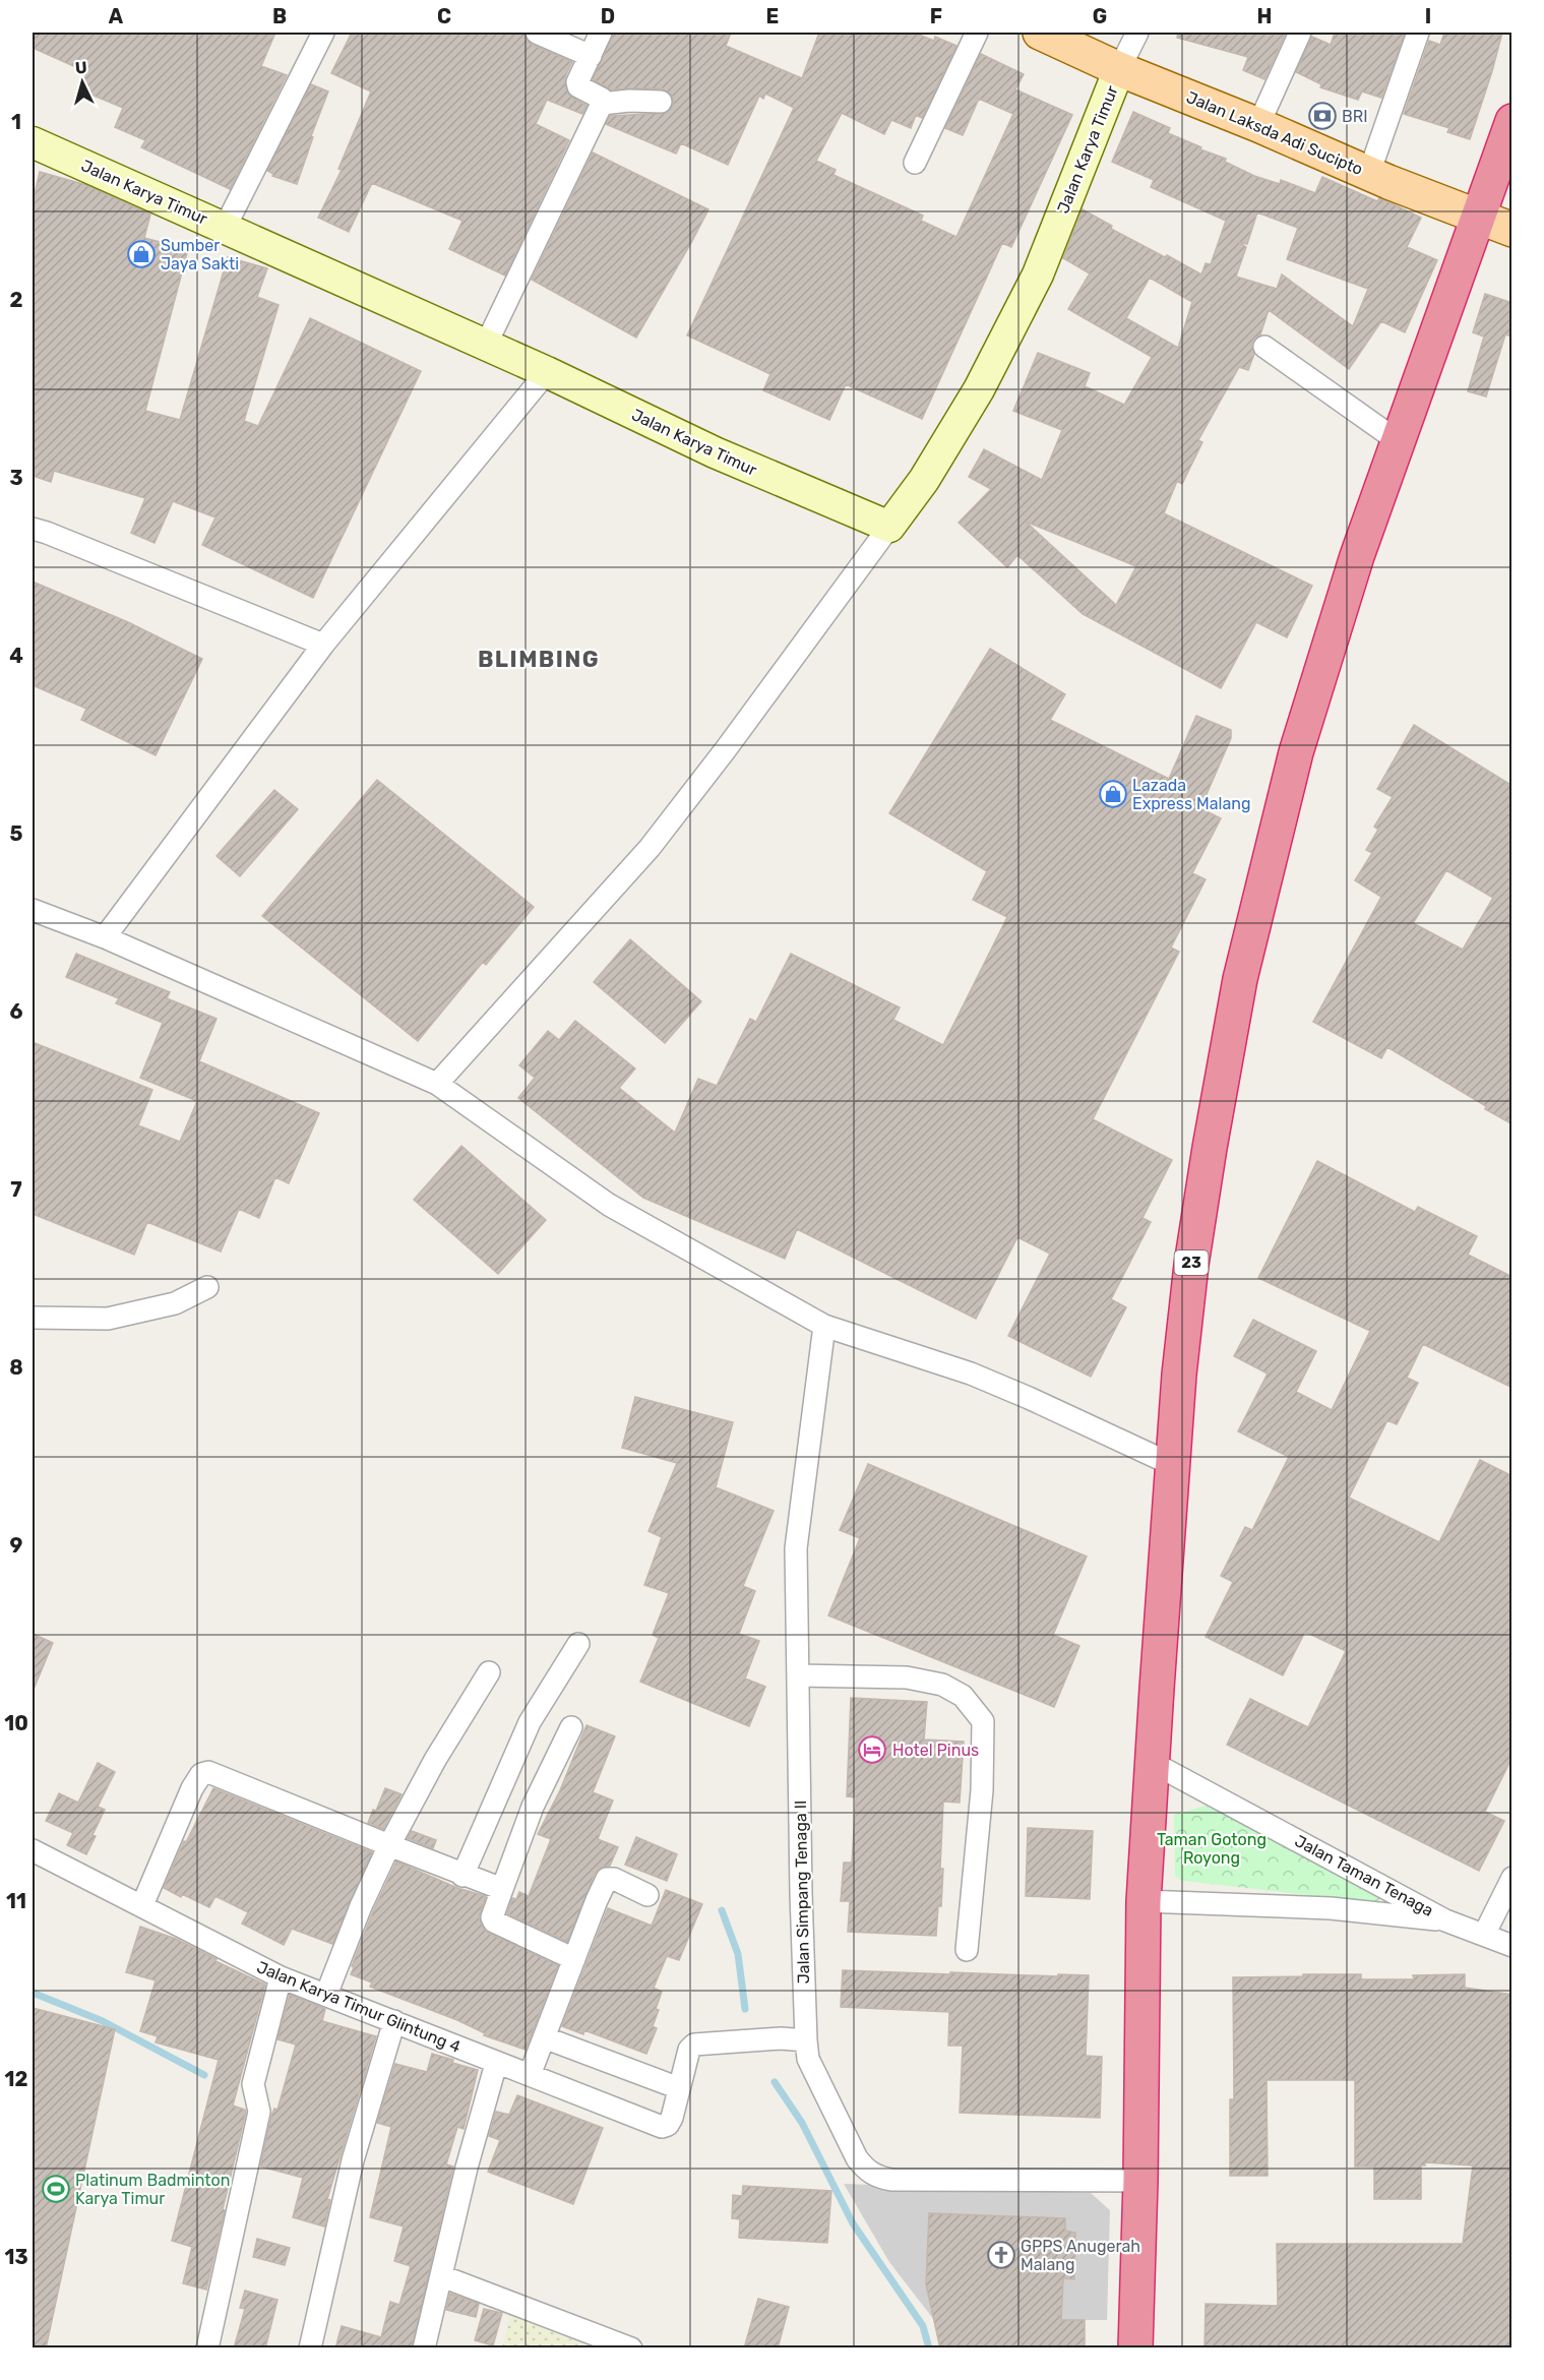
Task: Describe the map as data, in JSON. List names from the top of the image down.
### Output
{
  "streets": {
    "highway": ["23"],
    "main road": ["Jalan Laksda Adi Sucipto"],
    "street": [
      "Jalan Karya Timur",
      "Jalan Taman Tenaga",
      "Jalan Simpang Tenaga II",
      "Jalan Karya Timur Glintung 4"
    ]
  },
  "crossings": [
    ["Jalan Laksda Adi Sucipto", "Jalan Karya Timur"],
    ["Jalan Laksda Adi Sucipto", "23"],
    ["23", "Jalan Taman Tenaga"],
    ["23", "Jalan Simpang Tenaga II"]
  ],
  "districts": ["BLIMBING"],
  "parks": ["Taman Gotong Royong"],
  "places": {
    "bank": ["BRI"],
    "shop": ["Sumber Jaya Sakti", "Lazada Express Malang"],
    "hotel": ["Hotel Pinus"],
    "sports": ["Platinum Badminton Karya Timur"],
    "church": ["GPPS Anugerah Malang"]
  },
  "north": "top",
  "grid": {
    "columns": [
      "A",
      "B",
      "C",
      "D",
      "E",
      "F",
      "G",
      "H",
      "I"
    ],
    "rows": [
      "1",
      "2",
      "3",
      "4",
      "5",
      "6",
      "7",
      "8",
      "9",
      "10",
      "11",
      "12",
      "13"
    ]
  }
}
